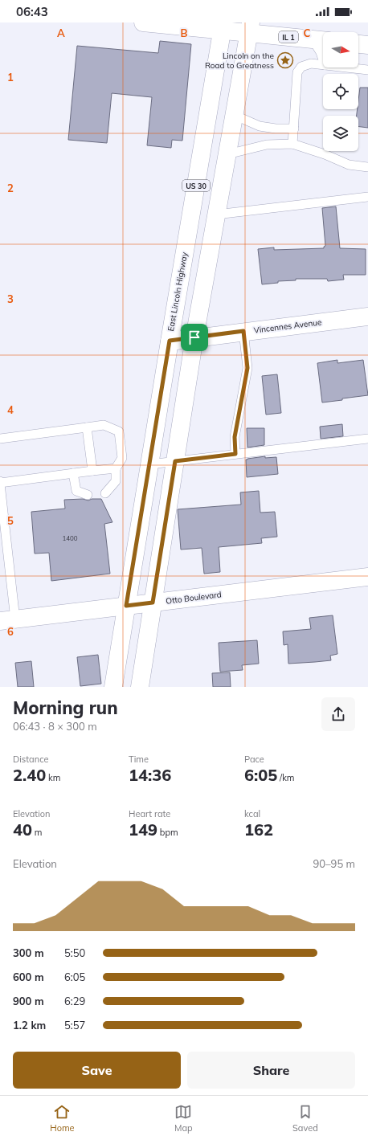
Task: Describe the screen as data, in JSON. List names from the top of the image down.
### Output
{
  "streets": {
    "main road": [
      "IL 1",
      "US 30",
      "East Lincoln Highway",
      "Vincennes Avenue",
      "Otto Boulevard"
    ]
  },
  "crossings": [
    ["IL 1", "US 30"],
    ["IL 1", "East Lincoln Highway"],
    ["US 30", "Vincennes Avenue"],
    ["US 30", "Otto Boulevard"],
    ["East Lincoln Highway", "Vincennes Avenue"],
    ["East Lincoln Highway", "Otto Boulevard"]
  ],
  "places": {
    "place": ["Lincoln on the Road to Greatness"]
  },
  "house_numbers": ["1400"],
  "north": "right",
  "page": {
    "status": "06:43",
    "heading": ["Morning run", "06:43 · 8 × 300 m"],
    "stats": [
      ["Distance", "2.40 km"],
      ["Time", "14:36"],
      ["Pace", "6:05 /km"],
      ["Elevation", "40 m"],
      ["Heart rate", "149 bpm"],
      ["kcal", "162"]
    ],
    "chart": ["Elevation", "90–95 m"],
    "list": [
      {
        "name": "300 m",
        "note": "5:50"
      },
      {
        "name": "600 m",
        "note": "6:05"
      },
      {
        "name": "900 m",
        "note": "6:29"
      },
      {
        "name": "1.2 km",
        "note": "5:57"
      }
    ],
    "buttons": ["Save", "Share"],
    "tabs": ["Home", "Map", "Saved"]
  },
  "grid": {
    "columns": ["A", "B", "C"],
    "rows": [
      "1",
      "2",
      "3",
      "4",
      "5",
      "6"
    ]
  }
}
